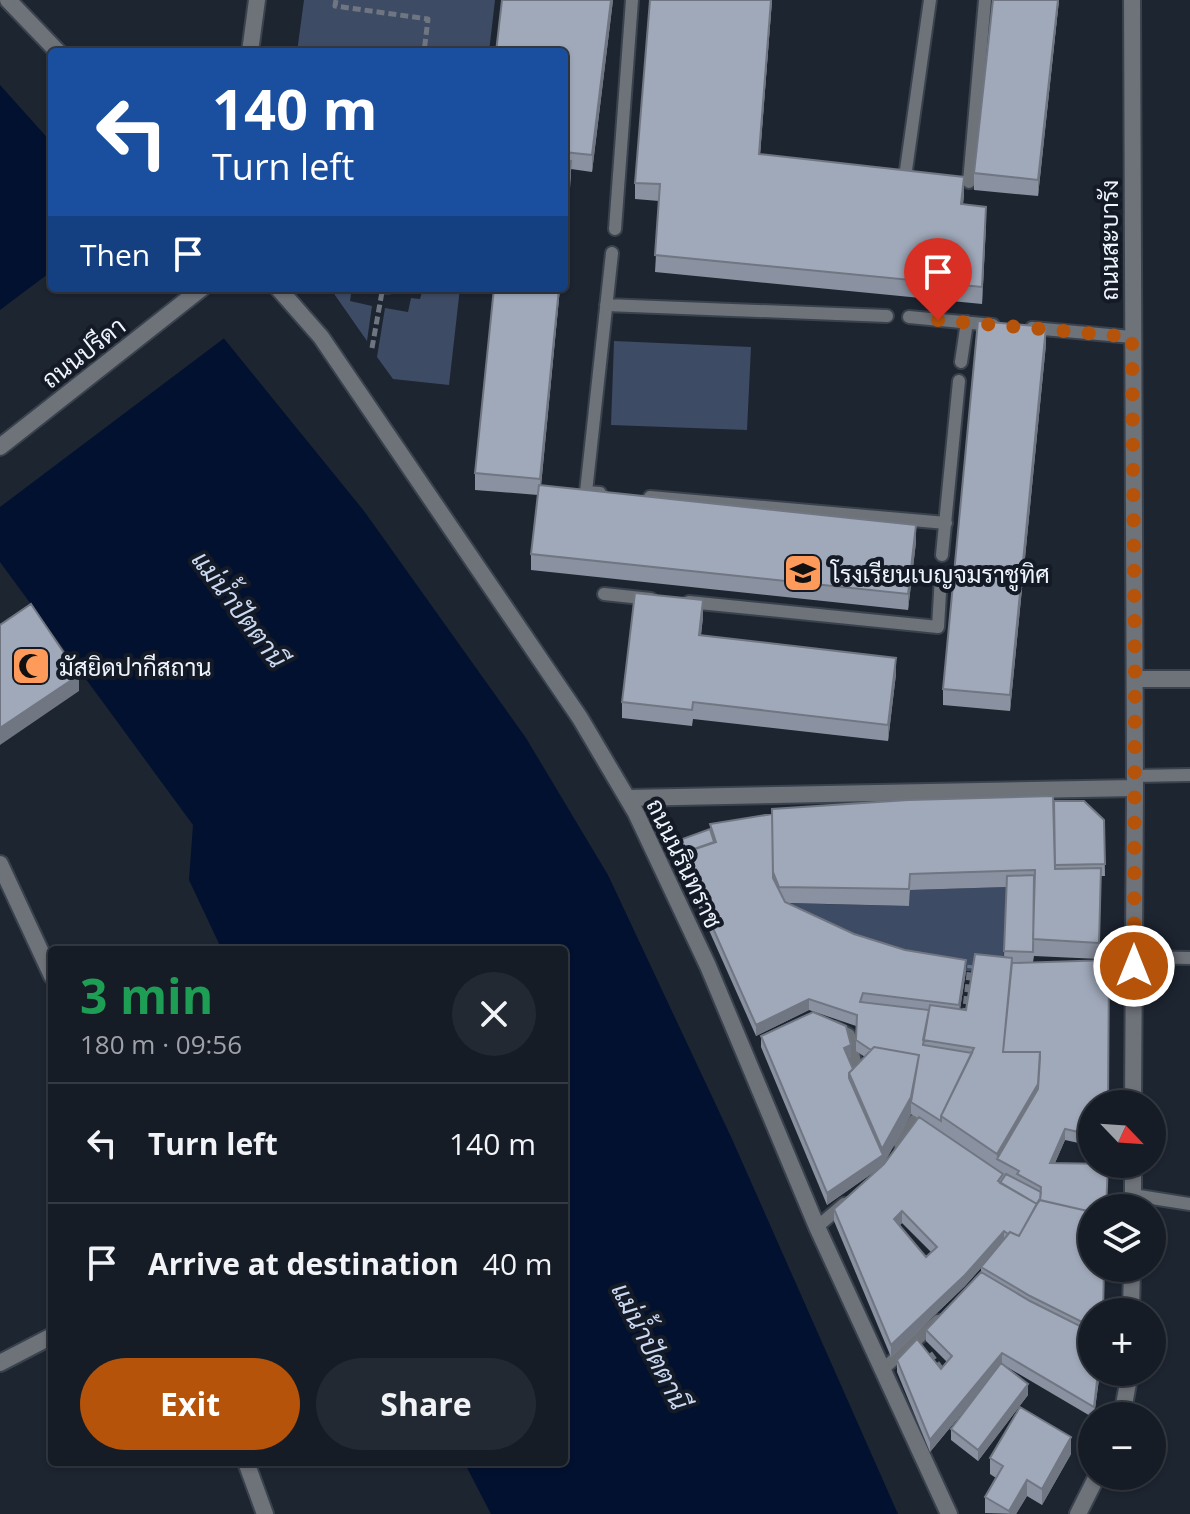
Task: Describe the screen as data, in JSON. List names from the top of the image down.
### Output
{
  "streets": {
    "street": ["ถนนสะบารัง", "ถนนปรีดา", "ถนนนรินทราช"]
  },
  "water": ["แม่น้ำปัตตานี"],
  "places": {
    "school or university": ["โรงเรียนเบญจมราชูทิศ"],
    "mosque": ["มัสยิดปากีสถาน"]
  },
  "north": "bottom right",
  "page": {
    "turn": ["140 m", "Turn left"],
    "then": "Then",
    "heading": ["3 min", "180 m · 09:56"],
    "list": [
      {
        "name": "Turn left",
        "value": "140 m"
      },
      {
        "name": "Arrive at destination",
        "value": "40 m"
      }
    ],
    "map_buttons": ["+", "−"],
    "buttons": ["Exit", "Share"]
  }
}
